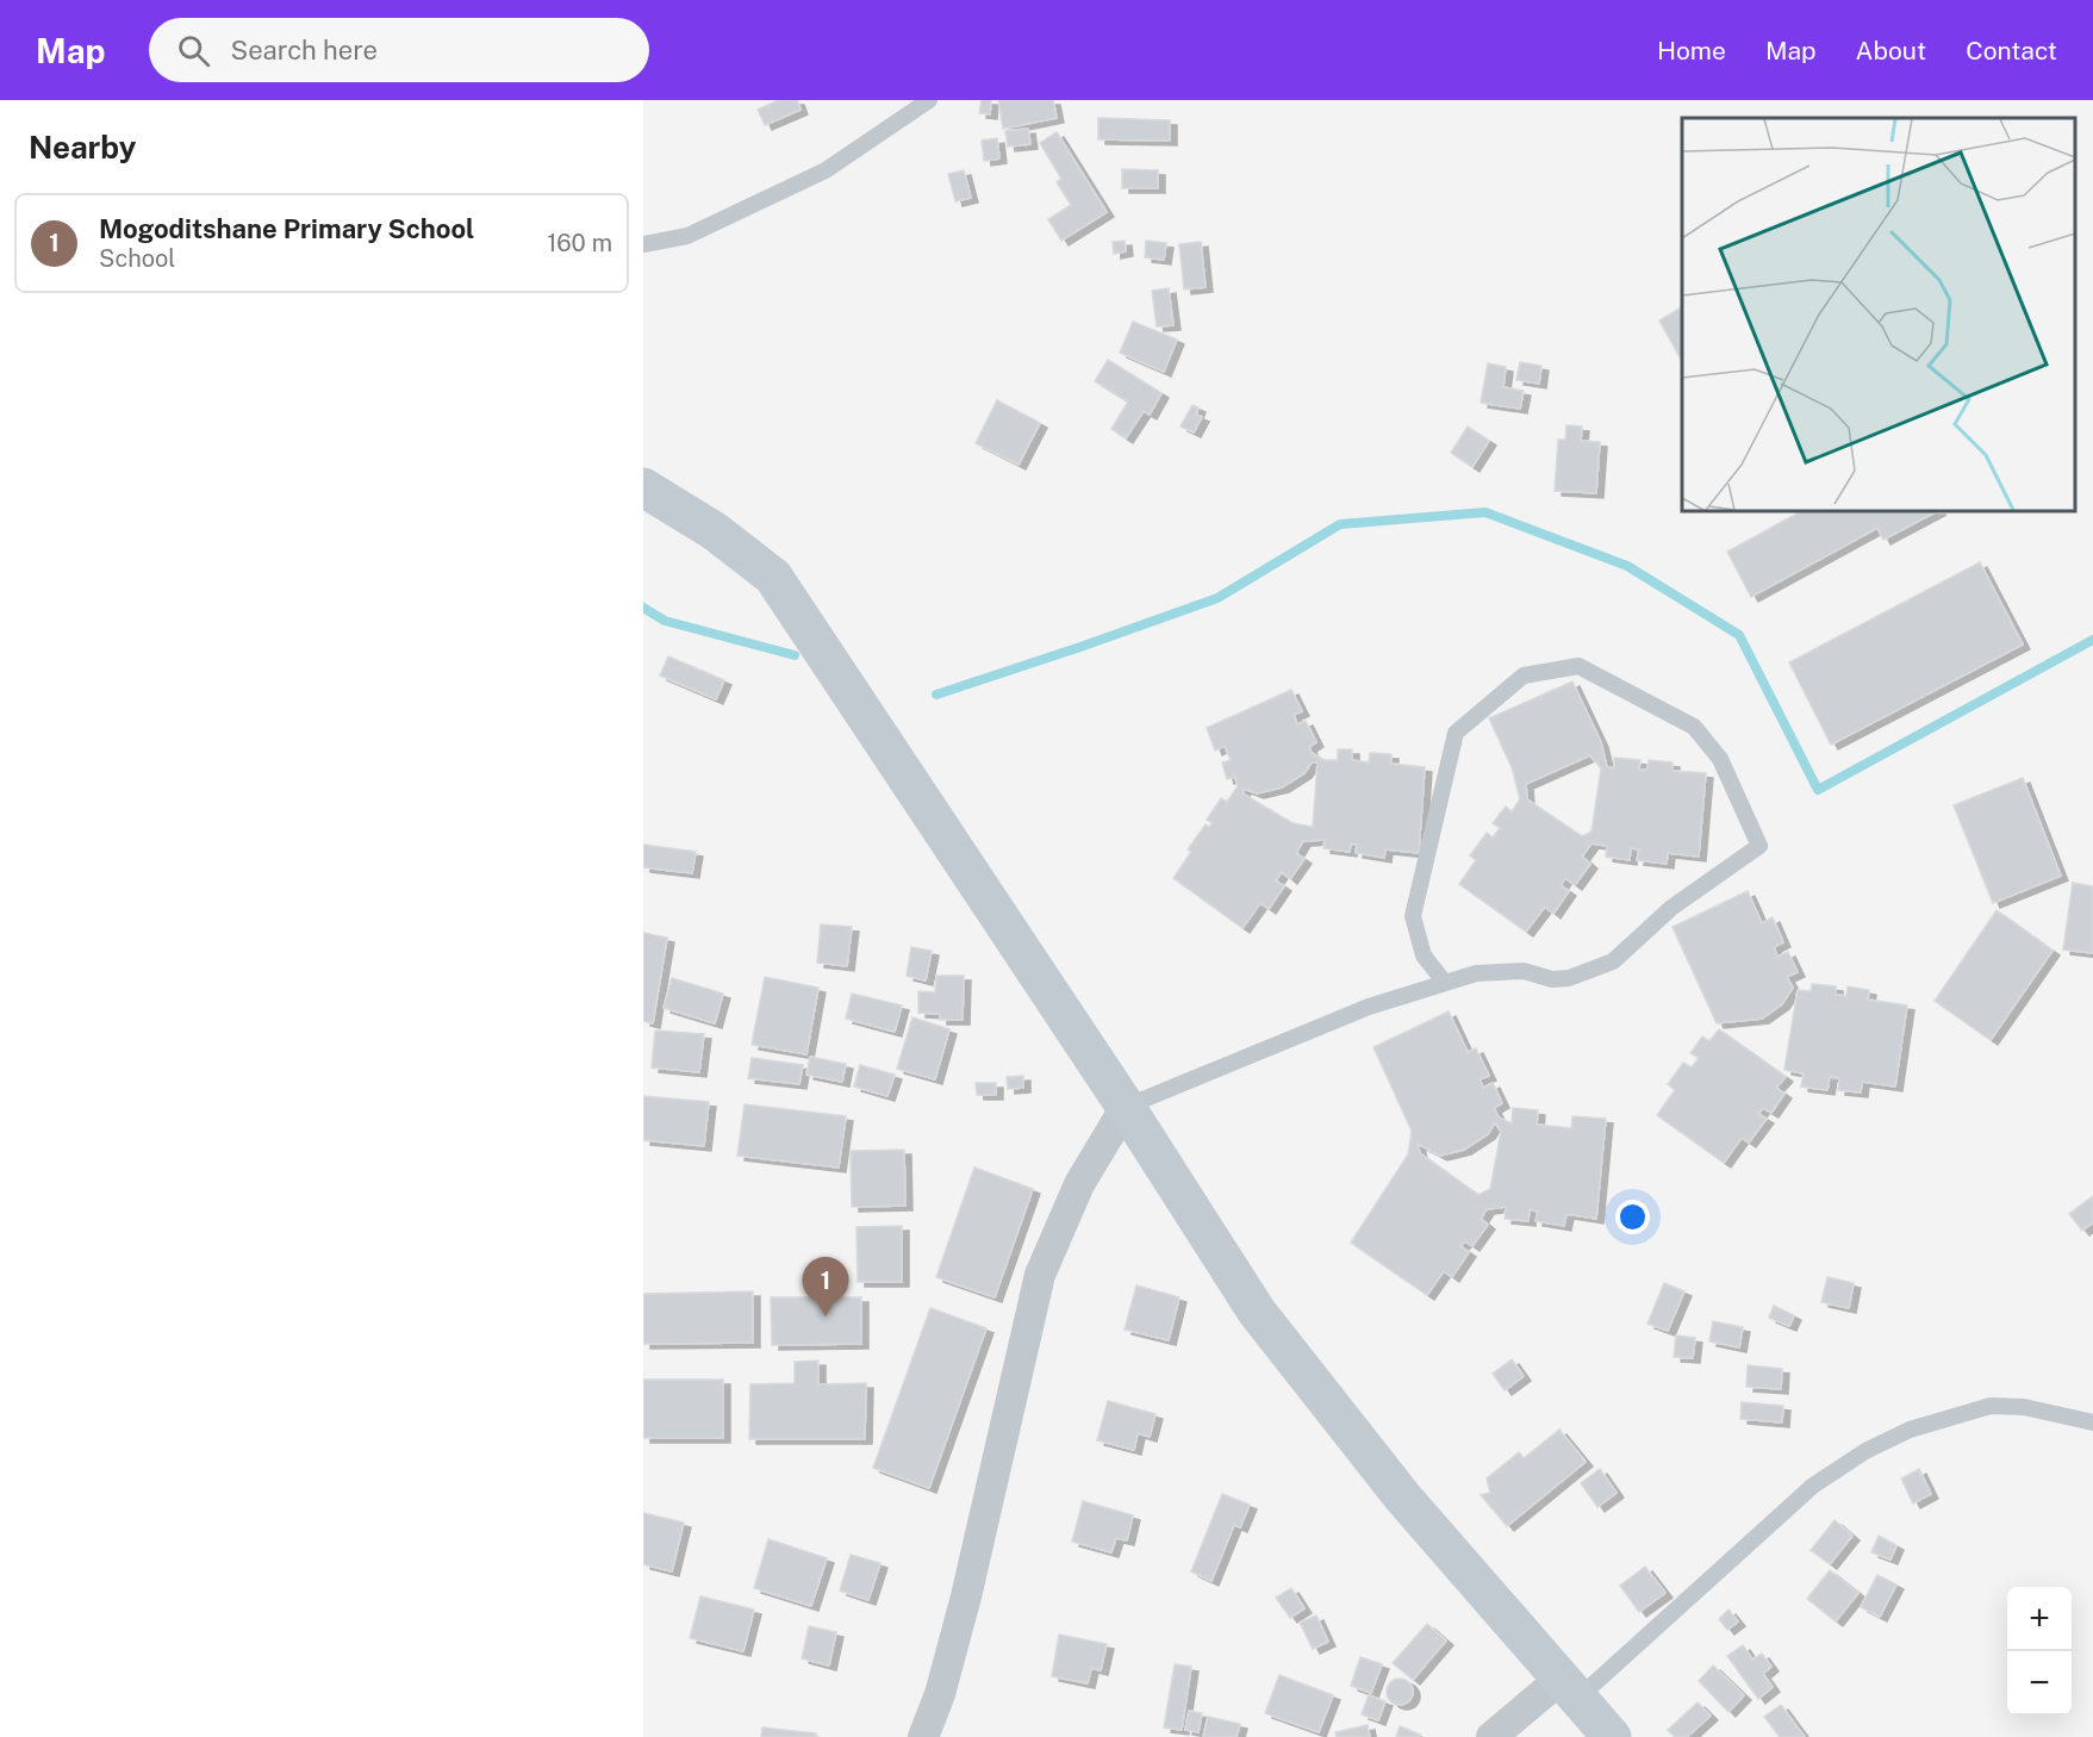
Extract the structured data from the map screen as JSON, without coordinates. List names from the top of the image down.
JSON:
{
  "page": {
    "header": "Map",
    "search": "Search here",
    "nav": [
      "Home",
      "Map",
      "About",
      "Contact"
    ],
    "heading": "Nearby",
    "list": [
      {
        "mark": "1",
        "name": "Mogoditshane Primary School",
        "note": "School",
        "value": "160 m"
      }
    ],
    "pins": "1",
    "map_buttons": ["+", "−"]
  }
}
